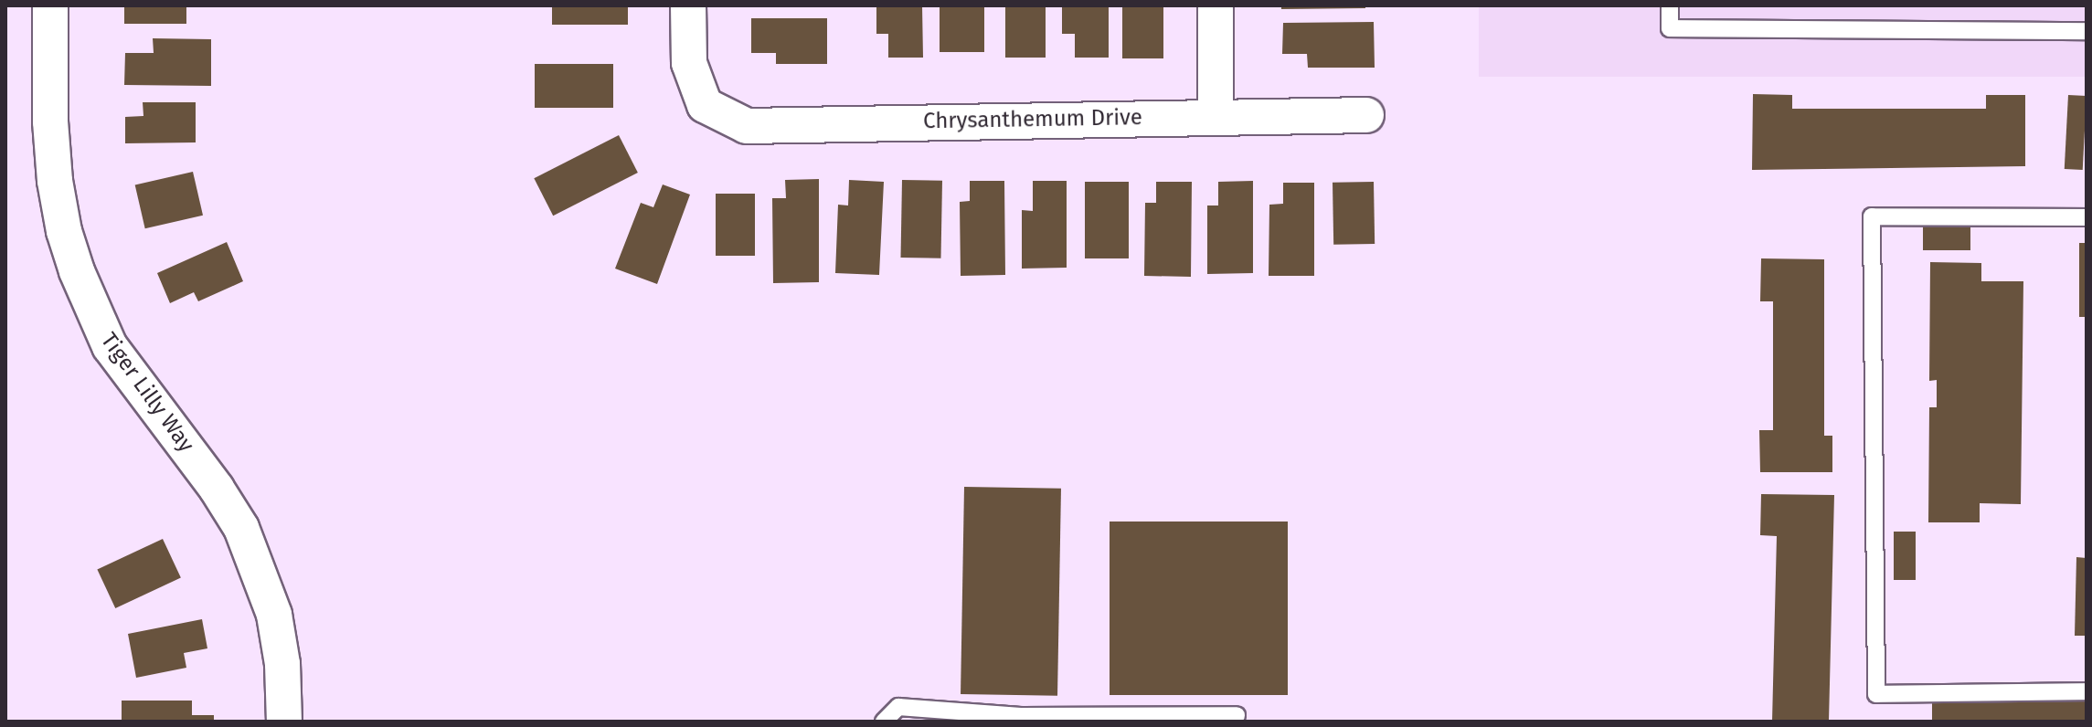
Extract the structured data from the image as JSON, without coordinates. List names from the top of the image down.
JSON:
{
  "streets": {
    "street": ["Chrysanthemum Drive", "Tiger Lilly Way"]
  }
}
